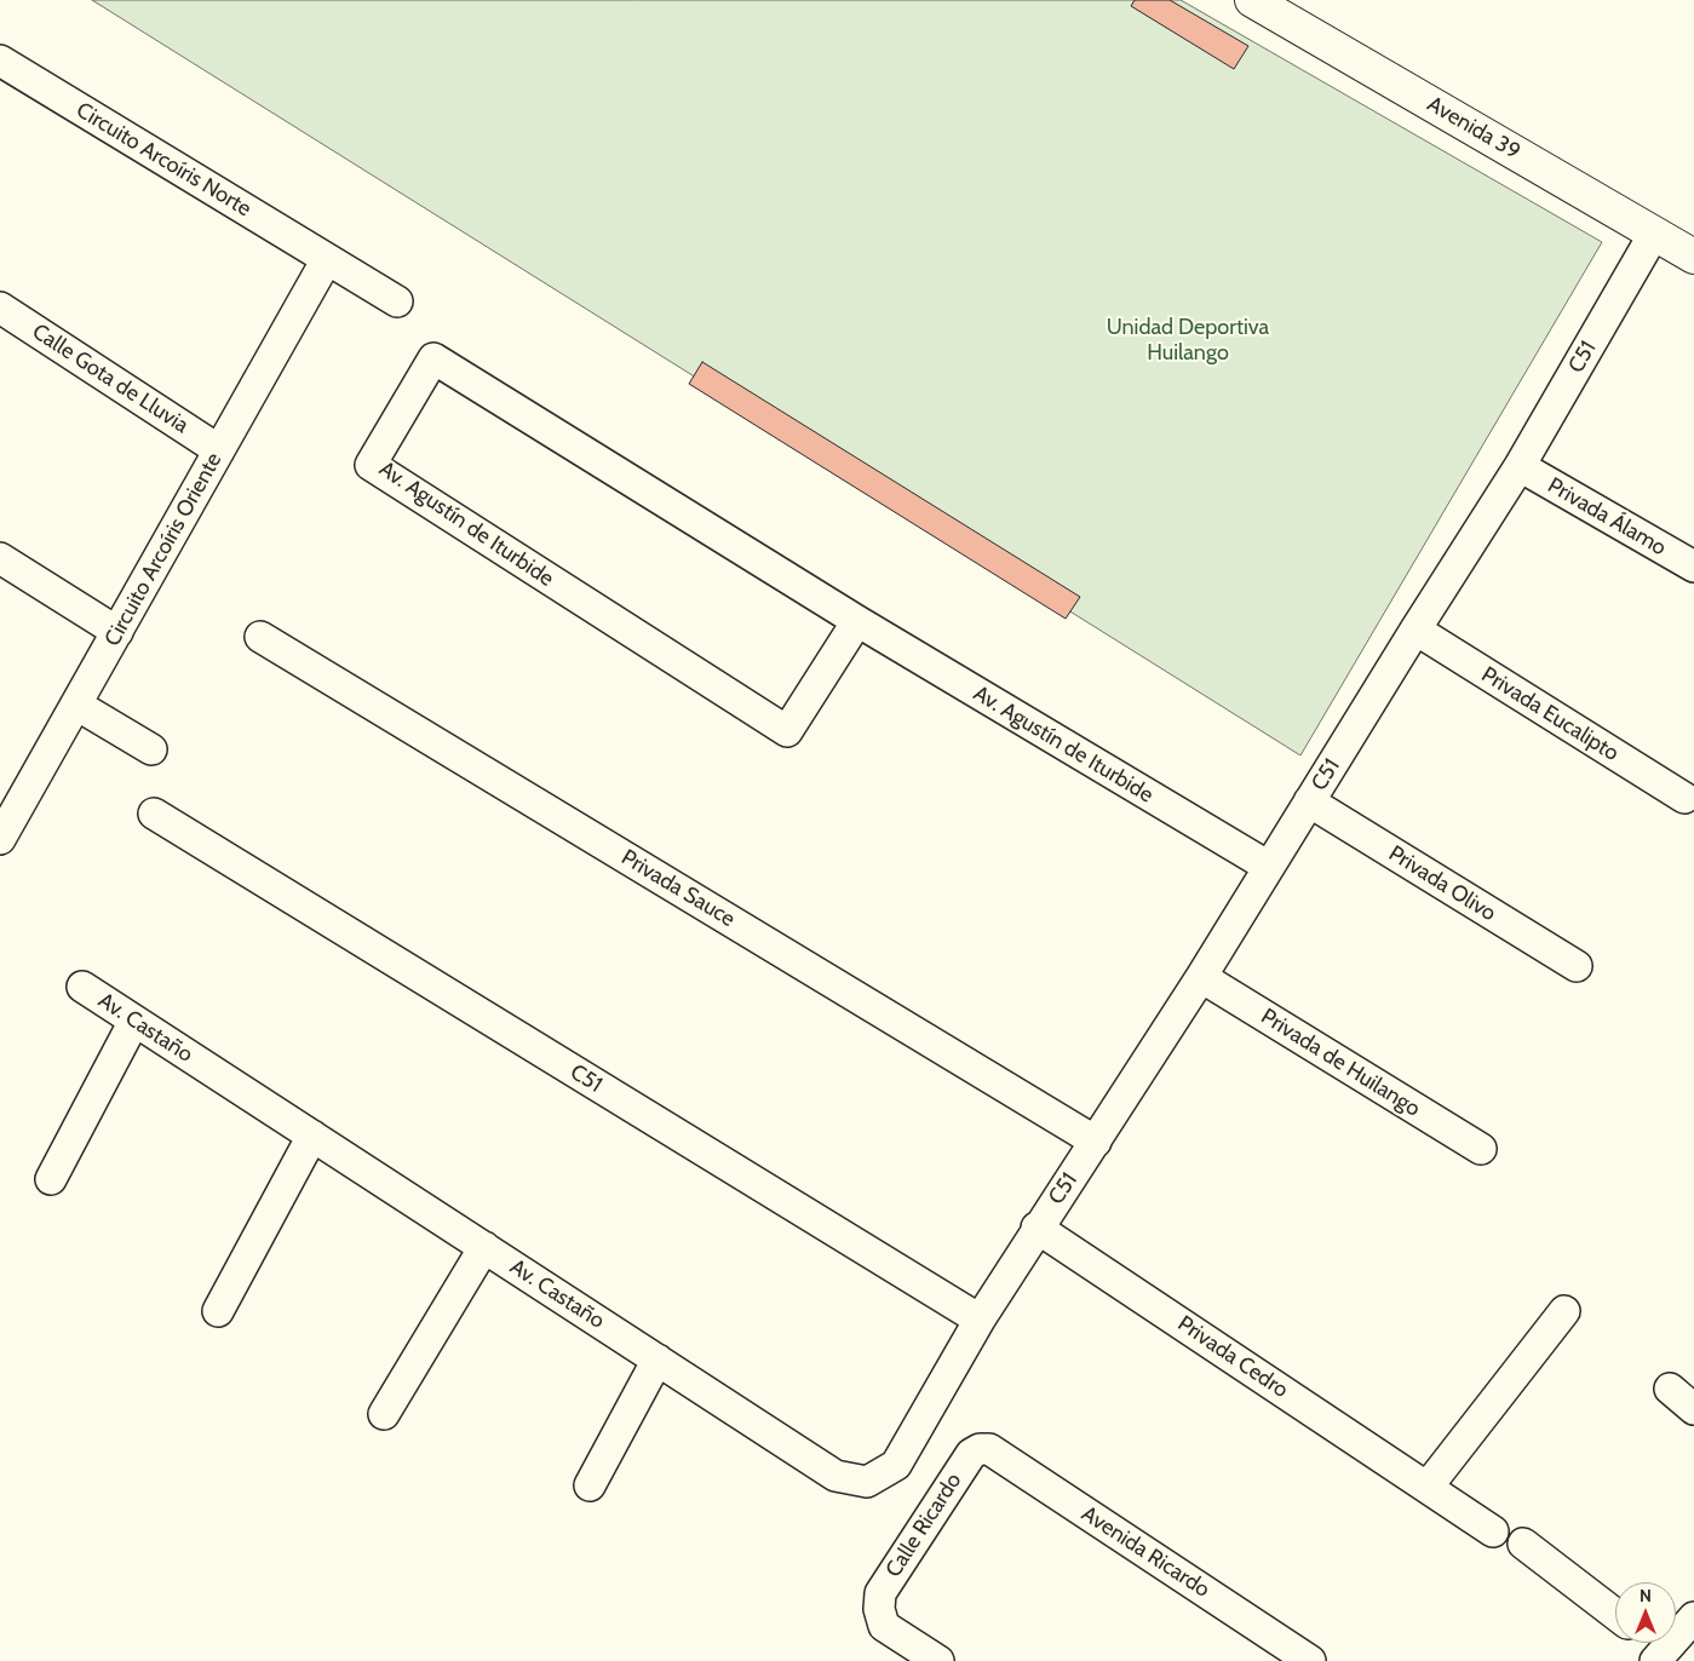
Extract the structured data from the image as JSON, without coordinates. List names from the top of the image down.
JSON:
{
  "streets": {
    "street": [
      "Avenida 39",
      "Circuito Arcoíris Norte",
      "C51",
      "Calle Gota de Lluvia",
      "Privada Álamo",
      "Av. Agustín de Iturbide",
      "Circuito Arcoíris Oriente",
      "Privada Eucalipto",
      "Privada Olivo",
      "Privada Sauce",
      "Av. Castaño",
      "Privada de Huilango",
      "Privada Cedro",
      "Calle Ricardo",
      "Avenida Ricardo"
    ]
  },
  "crossings": [
    ["Avenida 39", "C51"],
    ["Circuito Arcoíris Norte", "Circuito Arcoíris Oriente"],
    ["C51", "Privada Álamo"],
    ["C51", "Av. Agustín de Iturbide"],
    ["C51", "Privada Eucalipto"],
    ["C51", "Privada Olivo"],
    ["C51", "Privada Sauce"],
    ["C51", "Av. Castaño"],
    ["C51", "Privada de Huilango"],
    ["C51", "Privada Cedro"],
    ["Calle Gota de Lluvia", "Circuito Arcoíris Oriente"],
    ["Calle Ricardo", "Avenida Ricardo"]
  ],
  "parks": ["Unidad Deportiva Huilango"],
  "north": "top"
}
